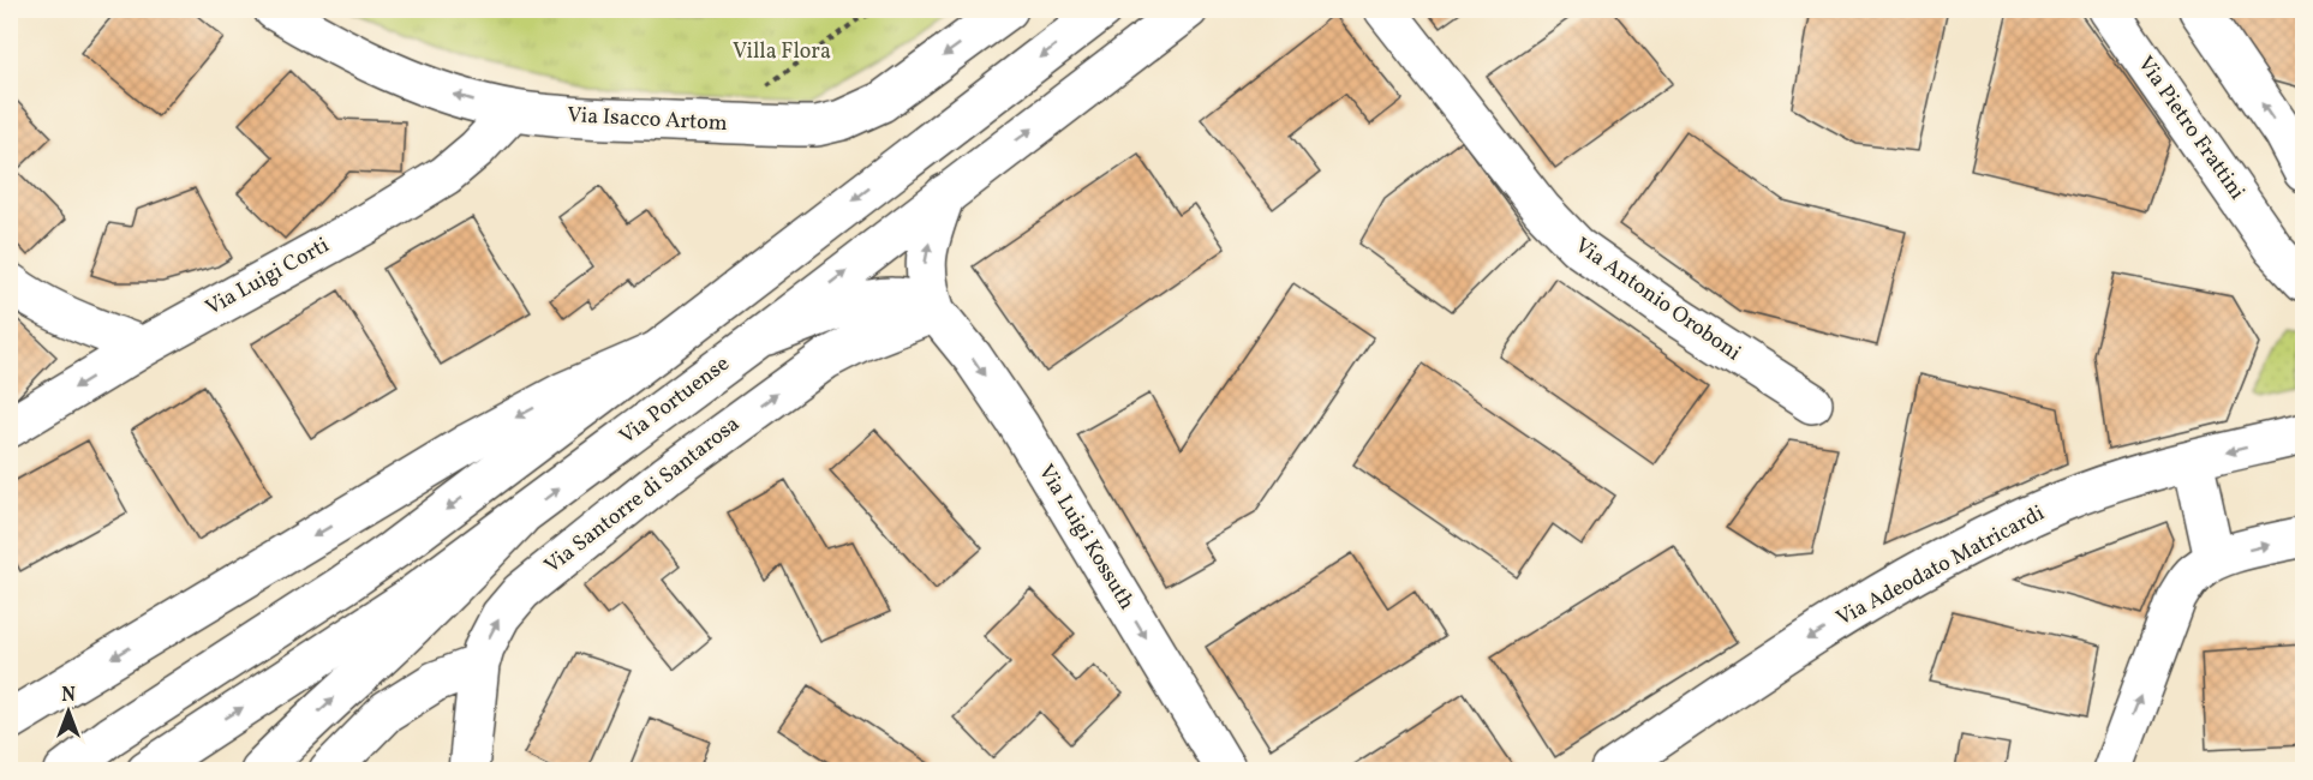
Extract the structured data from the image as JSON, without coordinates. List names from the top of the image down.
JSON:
{
  "streets": {
    "main road": [
      "Via Isacco Artom",
      "Via Pietro Frattini",
      "Via Luigi Corti",
      "Via Antonio Oroboni",
      "Via Portuense",
      "Via Santorre di Santarosa",
      "Via Luigi Kossuth",
      "Via Adeodato Matricardi"
    ]
  },
  "crossings": [
    ["Via Isacco Artom", "Via Luigi Corti"],
    ["Via Portuense", "Via Luigi Kossuth"],
    ["Via Santorre di Santarosa", "Via Luigi Kossuth"]
  ],
  "one_way": ["Via Isacco Artom", "Via Adeodato Matricardi"],
  "parks": ["Villa Flora"],
  "north": "top"
}
